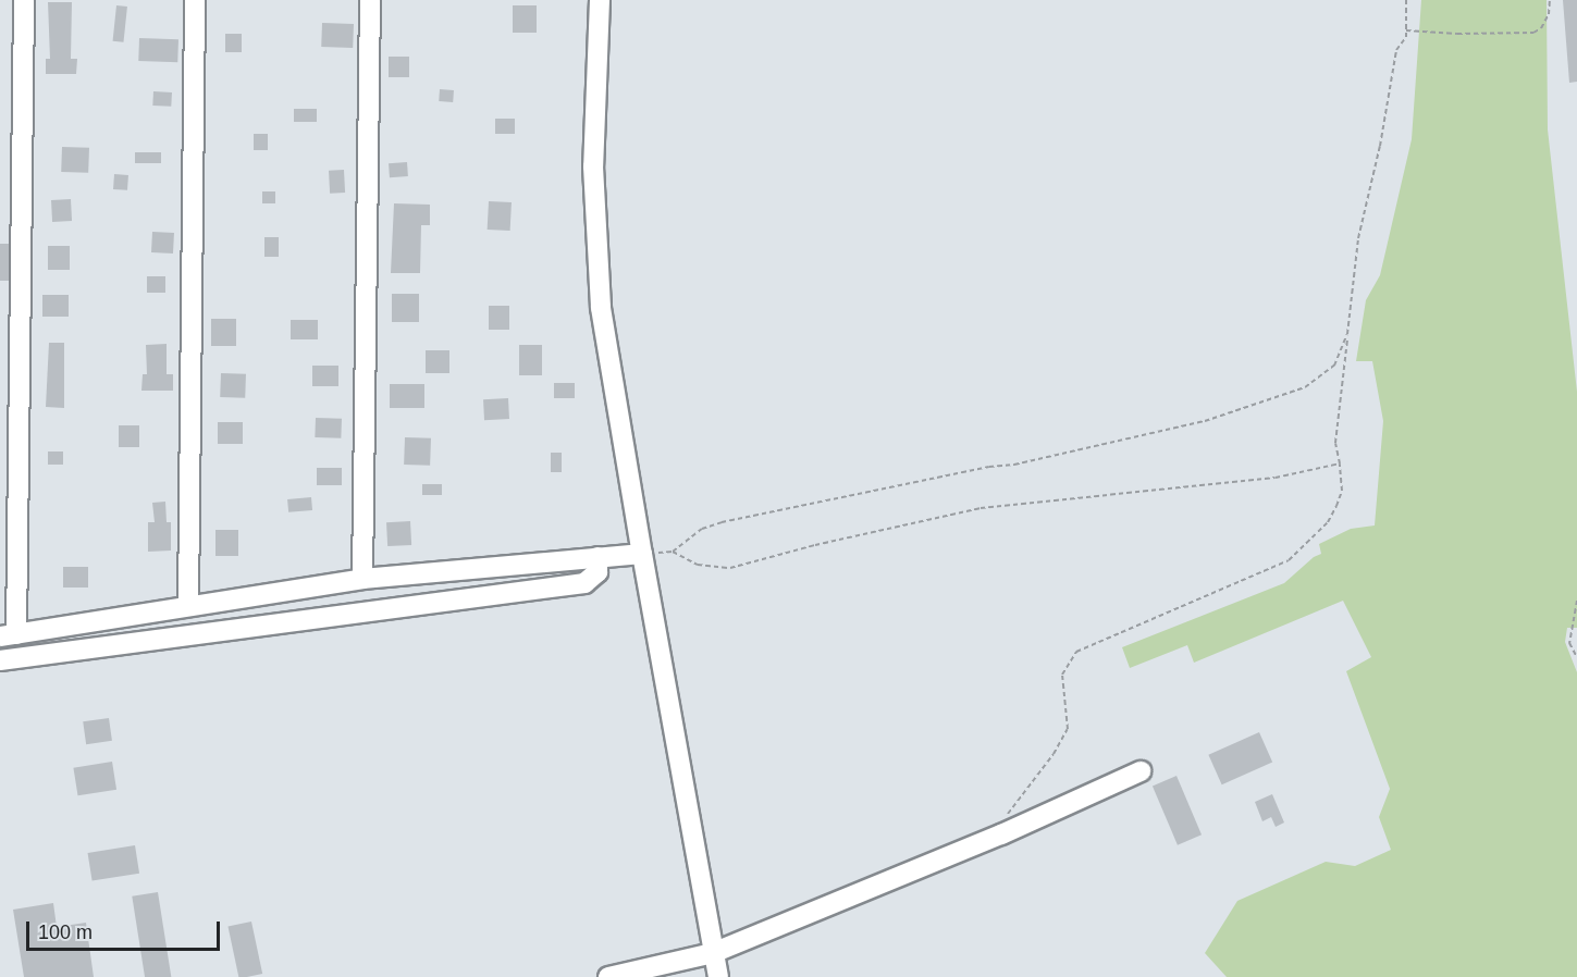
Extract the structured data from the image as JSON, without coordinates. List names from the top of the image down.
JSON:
{
  "scale_bar": "100 m"
}
